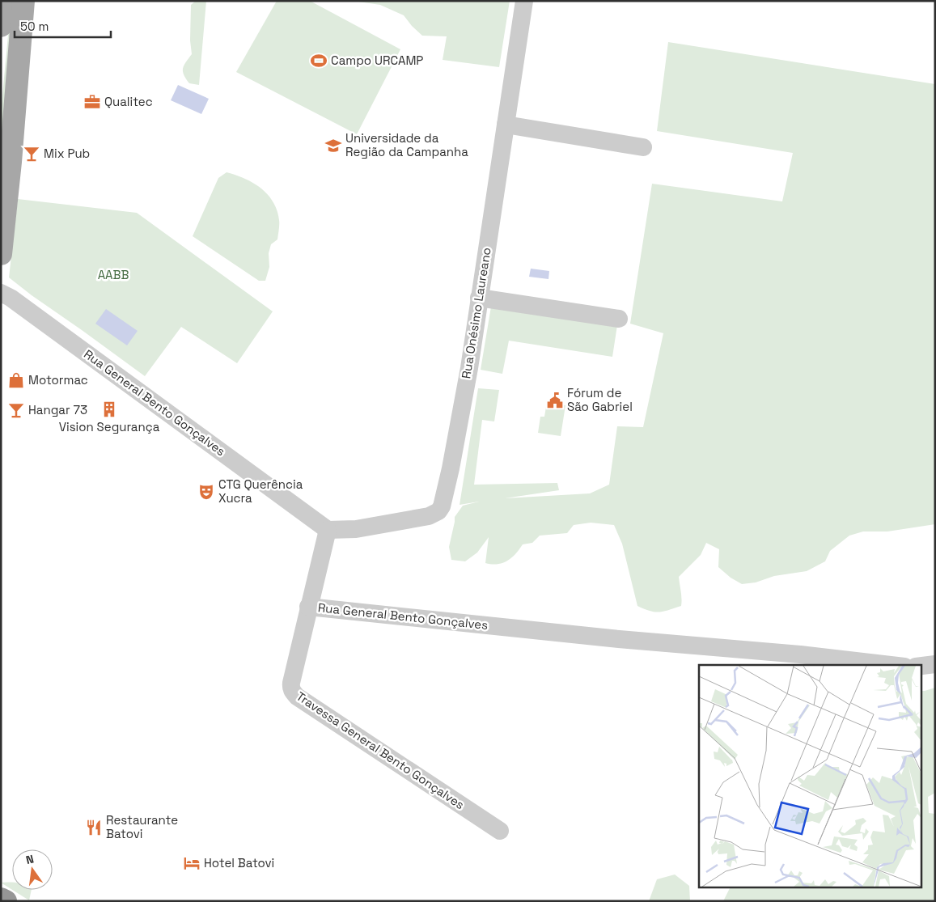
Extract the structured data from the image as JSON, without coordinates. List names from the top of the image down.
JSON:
{
  "streets": {
    "street": ["Rua Onésimo Laureano", "Rua General Bento Gonçalves", "Travessa General Bento Gonçalves"]
  },
  "crossings": [
    ["Rua Onésimo Laureano", "Rua General Bento Gonçalves"],
    ["Rua General Bento Gonçalves", "Travessa General Bento Gonçalves"]
  ],
  "parks": ["AABB"],
  "places": {
    "sports": ["Campo URCAMP"],
    "office": ["Qualitec"],
    "school or university": ["Universidade da Região da Campanha"],
    "bar": ["Mix Pub", "Hangar 73"],
    "shop": ["Motormac"],
    "public building": ["Fórum de São Gabriel"],
    "building": ["Vision Segurança"],
    "theatre": ["CTG Querência Xucra"],
    "restaurant": ["Restaurante Batovi"],
    "hotel": ["Hotel Batovi"]
  },
  "scale_bar": "50 m",
  "north": "top"
}
